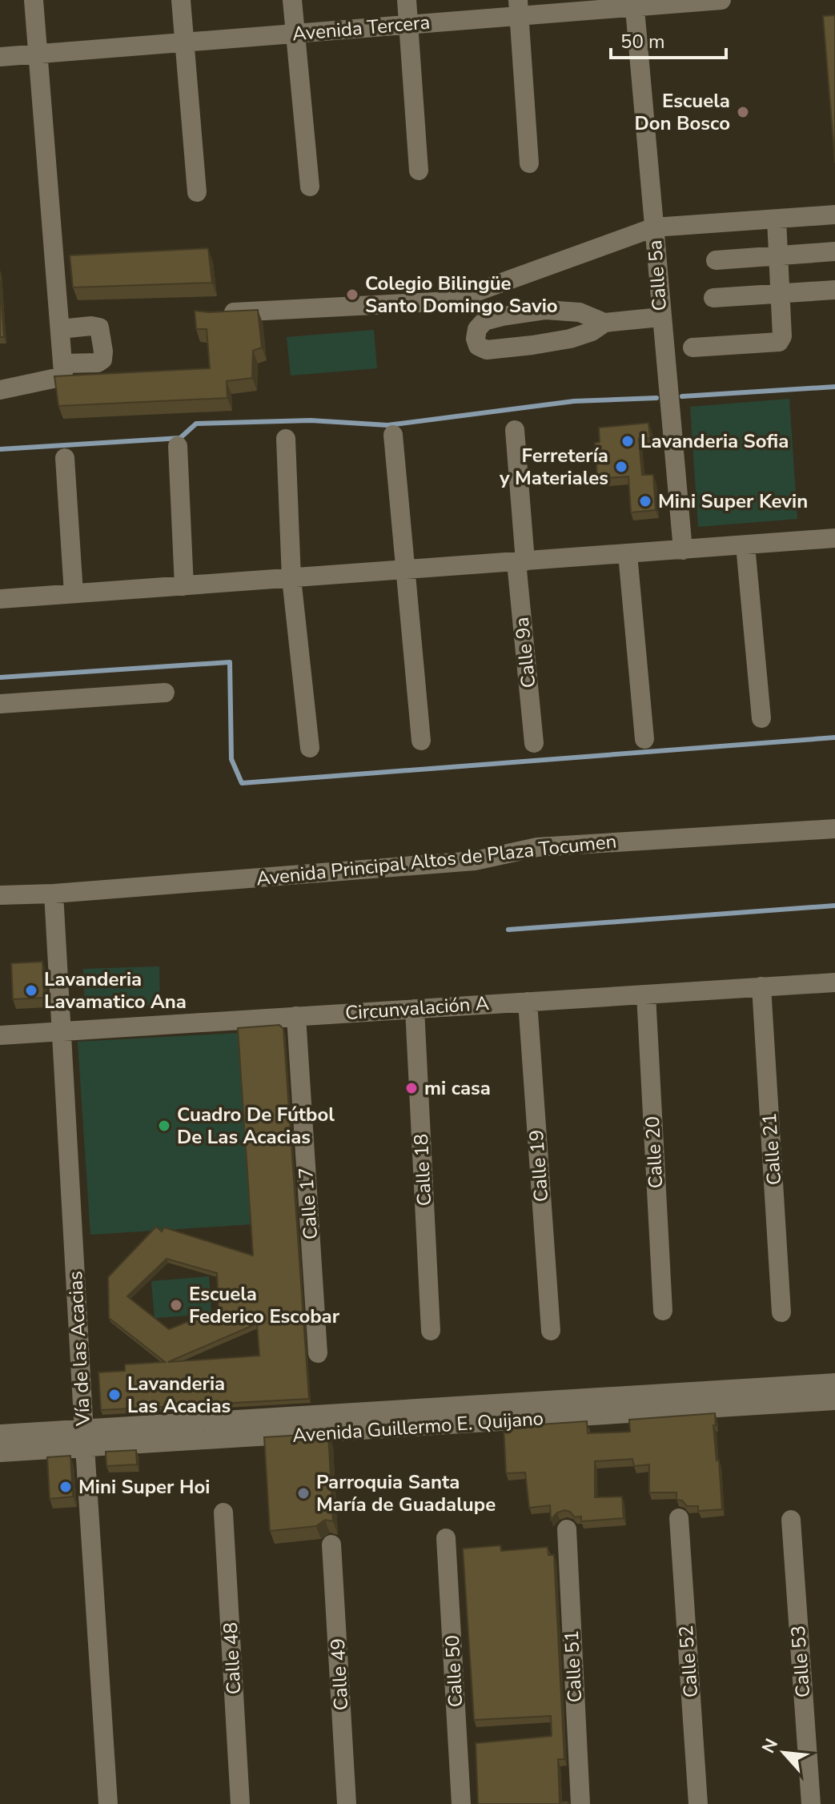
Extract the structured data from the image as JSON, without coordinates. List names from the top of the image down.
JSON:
{
  "streets": {
    "street": [
      "Avenida Tercera",
      "Calle 5a",
      "Calle 9a",
      "Avenida Principal Altos de Plaza Tocumen",
      "Circunvalación A",
      "Calle 21",
      "Calle 20",
      "Calle 19",
      "Calle 18",
      "Calle 17",
      "Vía de las Acacias",
      "Avenida Guillermo E. Quijano",
      "Calle 48",
      "Calle 52",
      "Calle 53",
      "Calle 51",
      "Calle 50",
      "Calle 49"
    ]
  },
  "crossings": [
    ["Avenida Tercera", "Calle 5a"],
    ["Avenida Principal Altos de Plaza Tocumen", "Vía de las Acacias"],
    ["Circunvalación A", "Calle 21"],
    ["Circunvalación A", "Calle 20"],
    ["Circunvalación A", "Calle 19"],
    ["Circunvalación A", "Calle 18"],
    ["Circunvalación A", "Calle 17"],
    ["Circunvalación A", "Vía de las Acacias"],
    ["Vía de las Acacias", "Avenida Guillermo E. Quijano"]
  ],
  "places": [
    "Escuela Don Bosco",
    "Colegio Bilingüe Santo Domingo Savio",
    "Lavanderia Sofia",
    "Ferretería y Materiales",
    "Mini Super Kevin",
    "Lavanderia Lavamatico Ana",
    "mi casa",
    "Cuadro De Fútbol De Las Acacias",
    "Escuela Federico Escobar",
    "Lavanderia Las Acacias",
    "Mini Super Hoi",
    "Parroquia Santa María de Guadalupe"
  ],
  "scale_bar": "50 m",
  "north": "top left"
}
